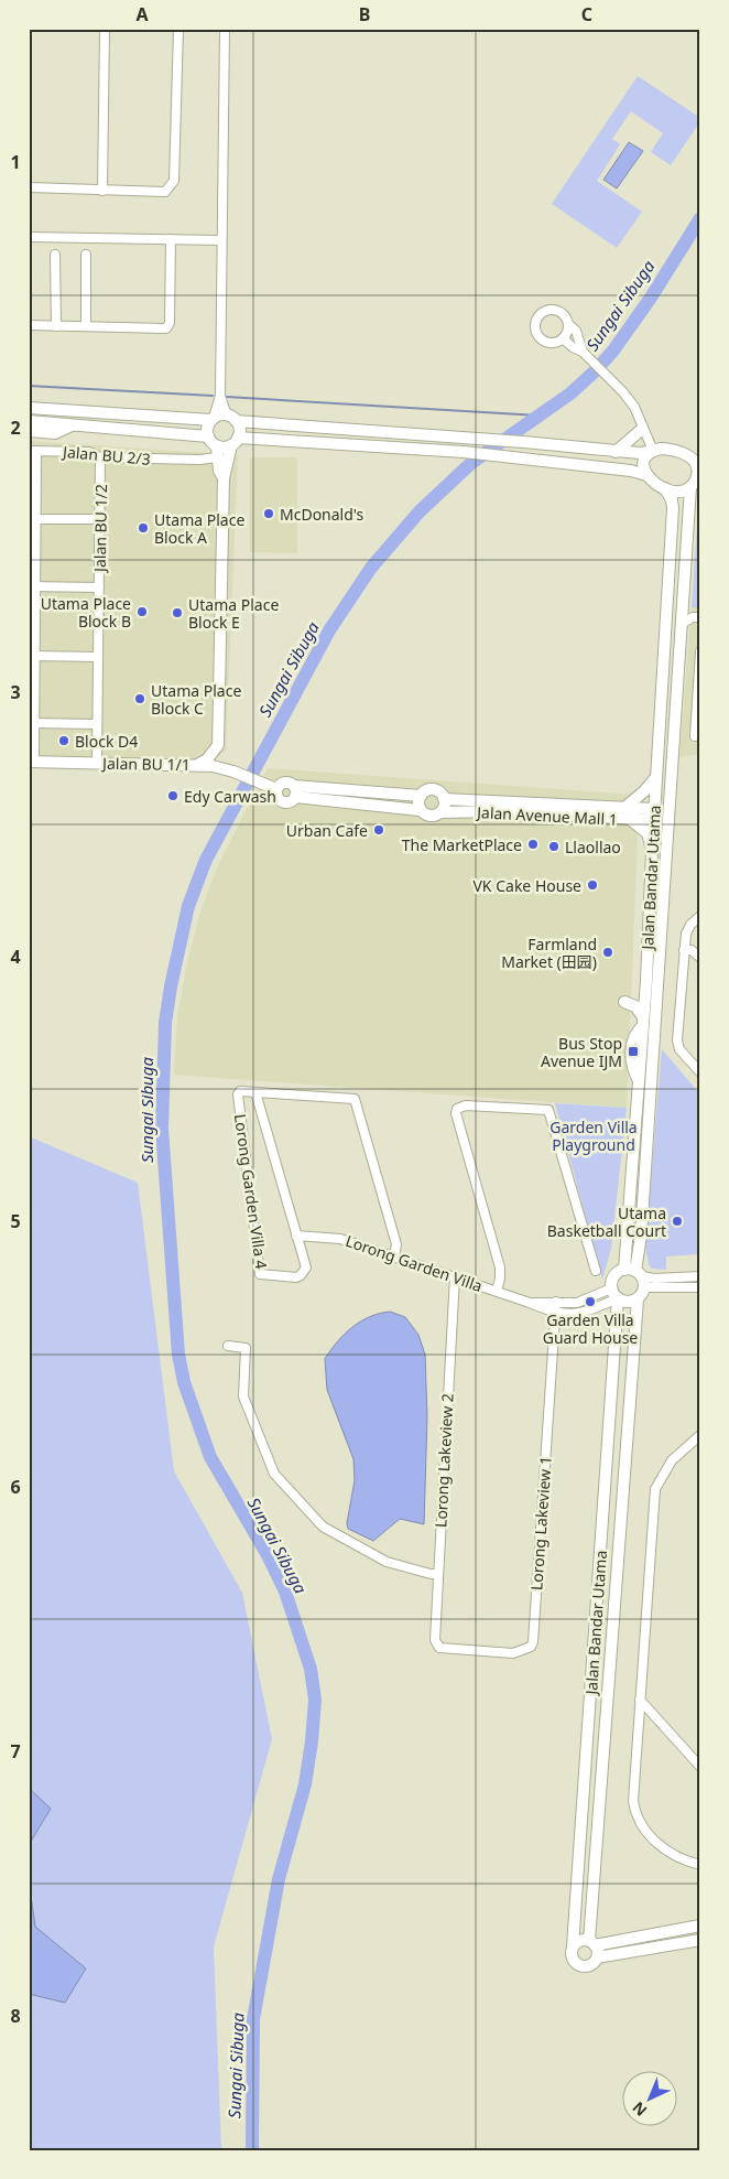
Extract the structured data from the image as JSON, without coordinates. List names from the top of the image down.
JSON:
{
  "streets": {
    "street": [
      "Jalan BU 2/3",
      "Jalan BU 1/2",
      "Jalan BU 1/1",
      "Jalan Avenue Mall 1",
      "Jalan Bandar Utama",
      "Lorong Garden Villa 4",
      "Lorong Garden Villa",
      "Lorong Lakeview 2",
      "Lorong Lakeview 1"
    ]
  },
  "crossings": [
    ["Jalan BU 2/3", "Jalan BU 1/2"],
    ["Jalan BU 1/2", "Jalan BU 1/1"],
    ["Jalan Avenue Mall 1", "Jalan Bandar Utama"],
    ["Jalan Bandar Utama", "Lorong Garden Villa"],
    ["Lorong Garden Villa 4", "Lorong Garden Villa"],
    ["Lorong Garden Villa", "Lorong Lakeview 2"],
    ["Lorong Garden Villa", "Lorong Lakeview 1"],
    ["Lorong Lakeview 2", "Lorong Lakeview 1"]
  ],
  "water": ["Sungai Sibuga"],
  "parks": ["Garden Villa Playground"],
  "places": {
    "other": [
      "McDonald's",
      "Utama Place Block A",
      "Utama Place Block B",
      "Utama Place Block E",
      "Utama Place Block C",
      "Block D4",
      "Edy Carwash",
      "Urban Cafe",
      "The MarketPlace",
      "Llaollao",
      "VK Cake House",
      "Farmland Market (田园)",
      "Utama Basketball Court",
      "Garden Villa Guard House"
    ],
    "transit": ["Bus Stop Avenue IJM"]
  },
  "north": "bottom left",
  "grid": {
    "columns": ["A", "B", "C"],
    "rows": [
      "1",
      "2",
      "3",
      "4",
      "5",
      "6",
      "7",
      "8"
    ]
  }
}
